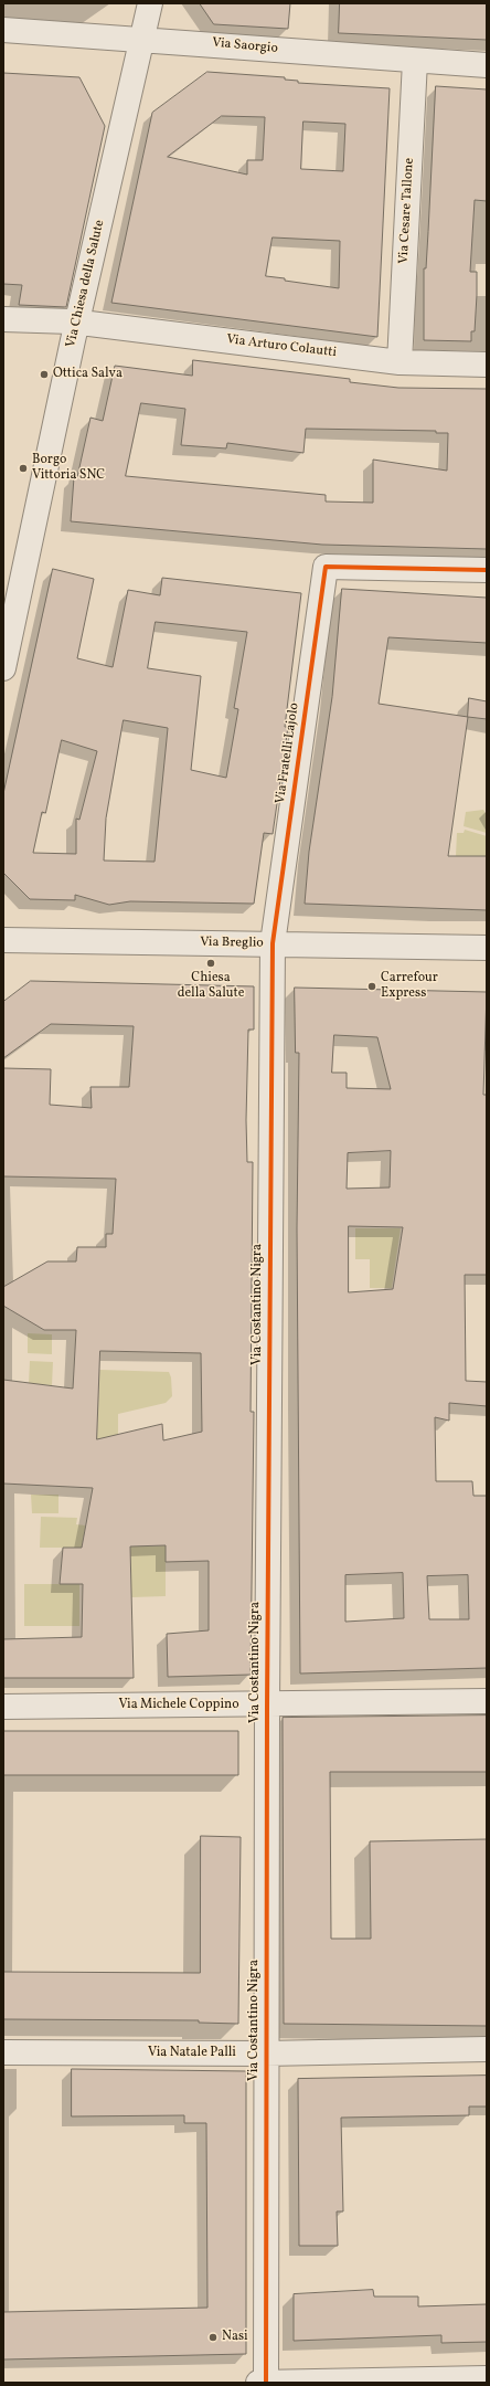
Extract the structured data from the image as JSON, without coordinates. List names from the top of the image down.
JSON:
{
  "streets": {
    "street": [
      "Via Saorgio",
      "Via Cesare Tallone",
      "Via Chiesa della Salute",
      "Via Arturo Colautti",
      "Via Fratelli Lajolo",
      "Via Breglio",
      "Via Costantino Nigra",
      "Via Michele Coppino",
      "Via Natale Palli"
    ]
  },
  "crossings": [
    ["Via Saorgio", "Via Cesare Tallone"],
    ["Via Saorgio", "Via Chiesa della Salute"],
    ["Via Cesare Tallone", "Via Arturo Colautti"],
    ["Via Chiesa della Salute", "Via Arturo Colautti"],
    ["Via Fratelli Lajolo", "Via Breglio"],
    ["Via Fratelli Lajolo", "Via Costantino Nigra"],
    ["Via Breglio", "Via Costantino Nigra"],
    ["Via Costantino Nigra", "Via Michele Coppino"],
    ["Via Costantino Nigra", "Via Natale Palli"]
  ],
  "places": [
    "Ottica Salva",
    "Borgo Vittoria SNC",
    "Chiesa della Salute",
    "Carrefour Express",
    "Nasi"
  ]
}
